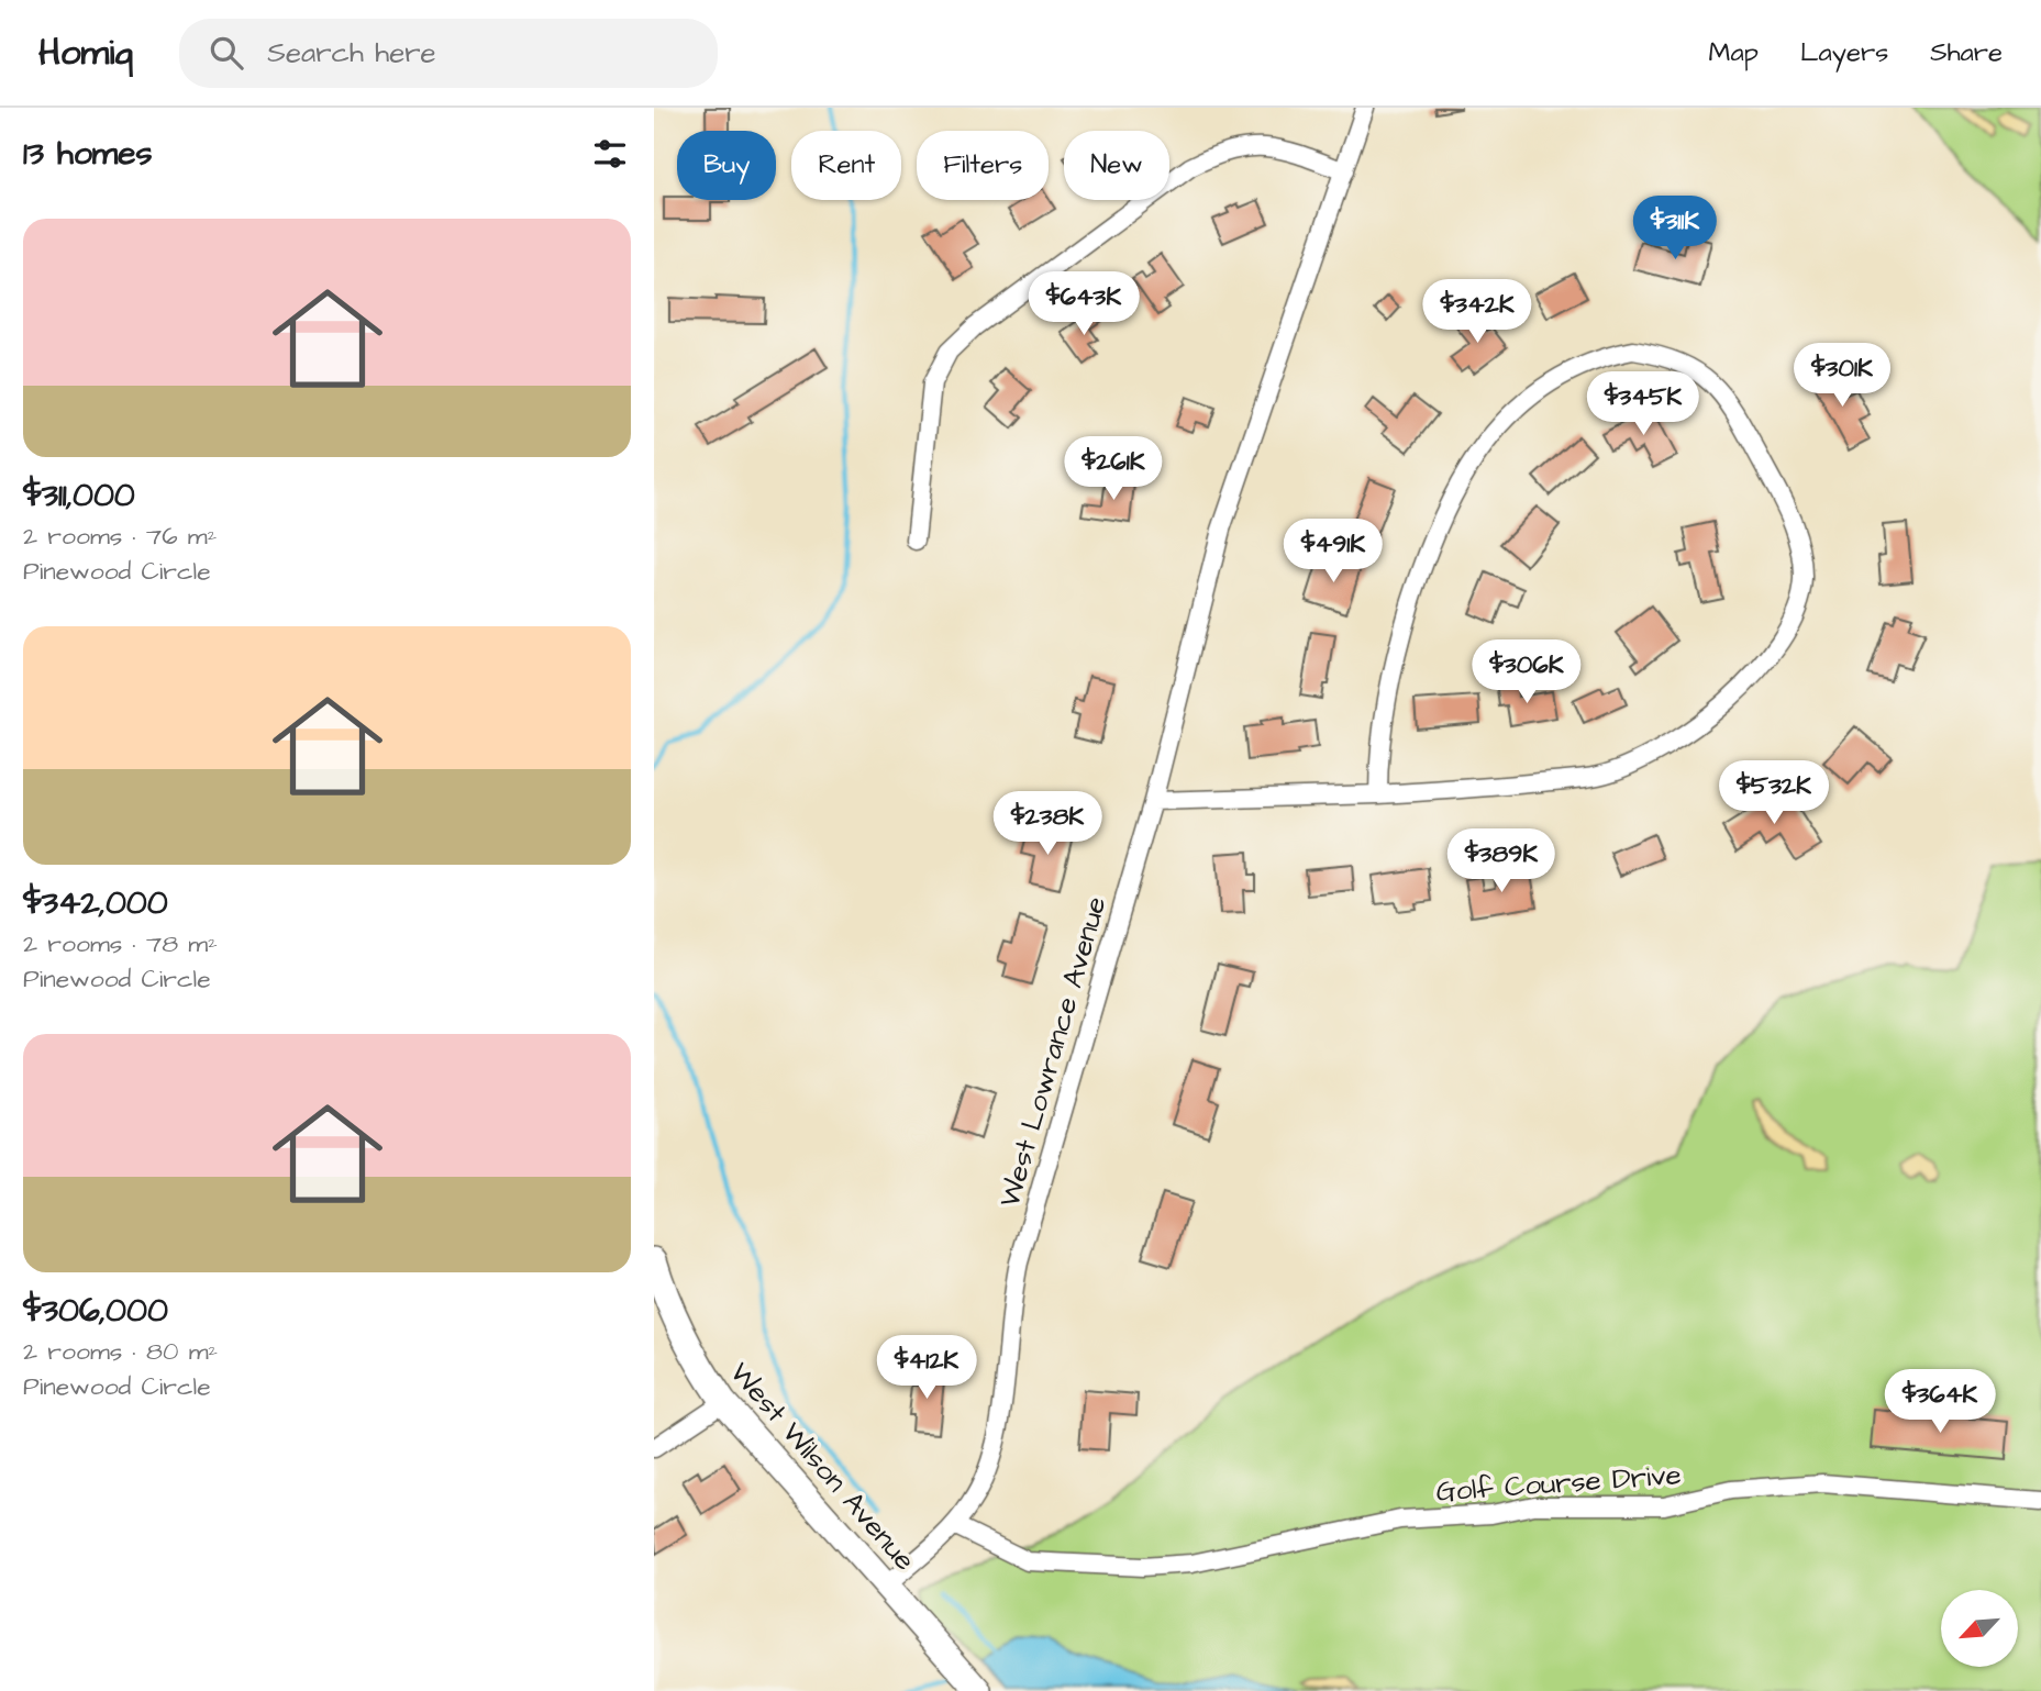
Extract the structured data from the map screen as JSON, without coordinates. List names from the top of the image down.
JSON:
{
  "streets": {
    "street": ["West Lowrance Avenue", "West Wilson Avenue", "Golf Course Drive"]
  },
  "crossings": [
    ["West Lowrance Avenue", "West Wilson Avenue"],
    ["West Lowrance Avenue", "Golf Course Drive"]
  ],
  "north": "bottom left",
  "page": {
    "header": "Homiq",
    "search": "Search here",
    "nav": ["Map", "Layers", "Share"],
    "heading": "13 homes",
    "chip": [
      "Buy",
      "Rent",
      "Filters",
      "New"
    ],
    "price": [
      "$311K",
      "$643K",
      "$342K",
      "$301K",
      "$345K",
      "$261K",
      "$491K",
      "$306K",
      "$532K",
      "$238K",
      "$389K",
      "$412K",
      "$364K"
    ],
    "list": [
      {
        "name": "$311,000",
        "note": "2 rooms · 76 m² · Pinewood Circle"
      },
      {
        "name": "$342,000",
        "note": "2 rooms · 78 m² · Pinewood Circle"
      },
      {
        "name": "$306,000",
        "note": "2 rooms · 80 m² · Pinewood Circle"
      }
    ]
  }
}
